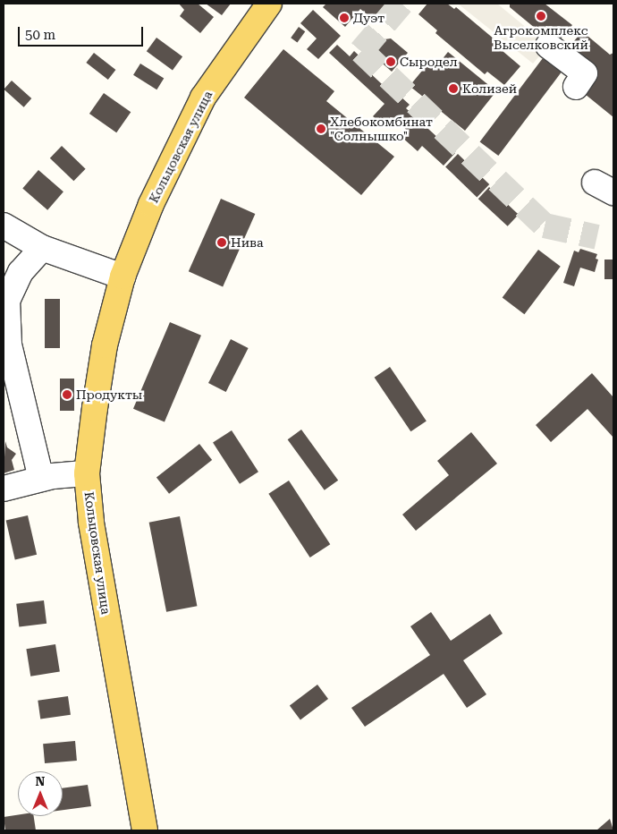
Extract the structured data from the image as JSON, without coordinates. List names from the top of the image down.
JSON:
{
  "streets": {
    "main road": ["Кольцовская улица"]
  },
  "places": [
    "Агрокомплекс Выселковский",
    "Дуэт",
    "Сыродел",
    "Колизей",
    "Хлебокомбинат \"Солнышко\"",
    "Нива",
    "Продукты"
  ],
  "scale_bar": "50 m",
  "north": "top"
}
